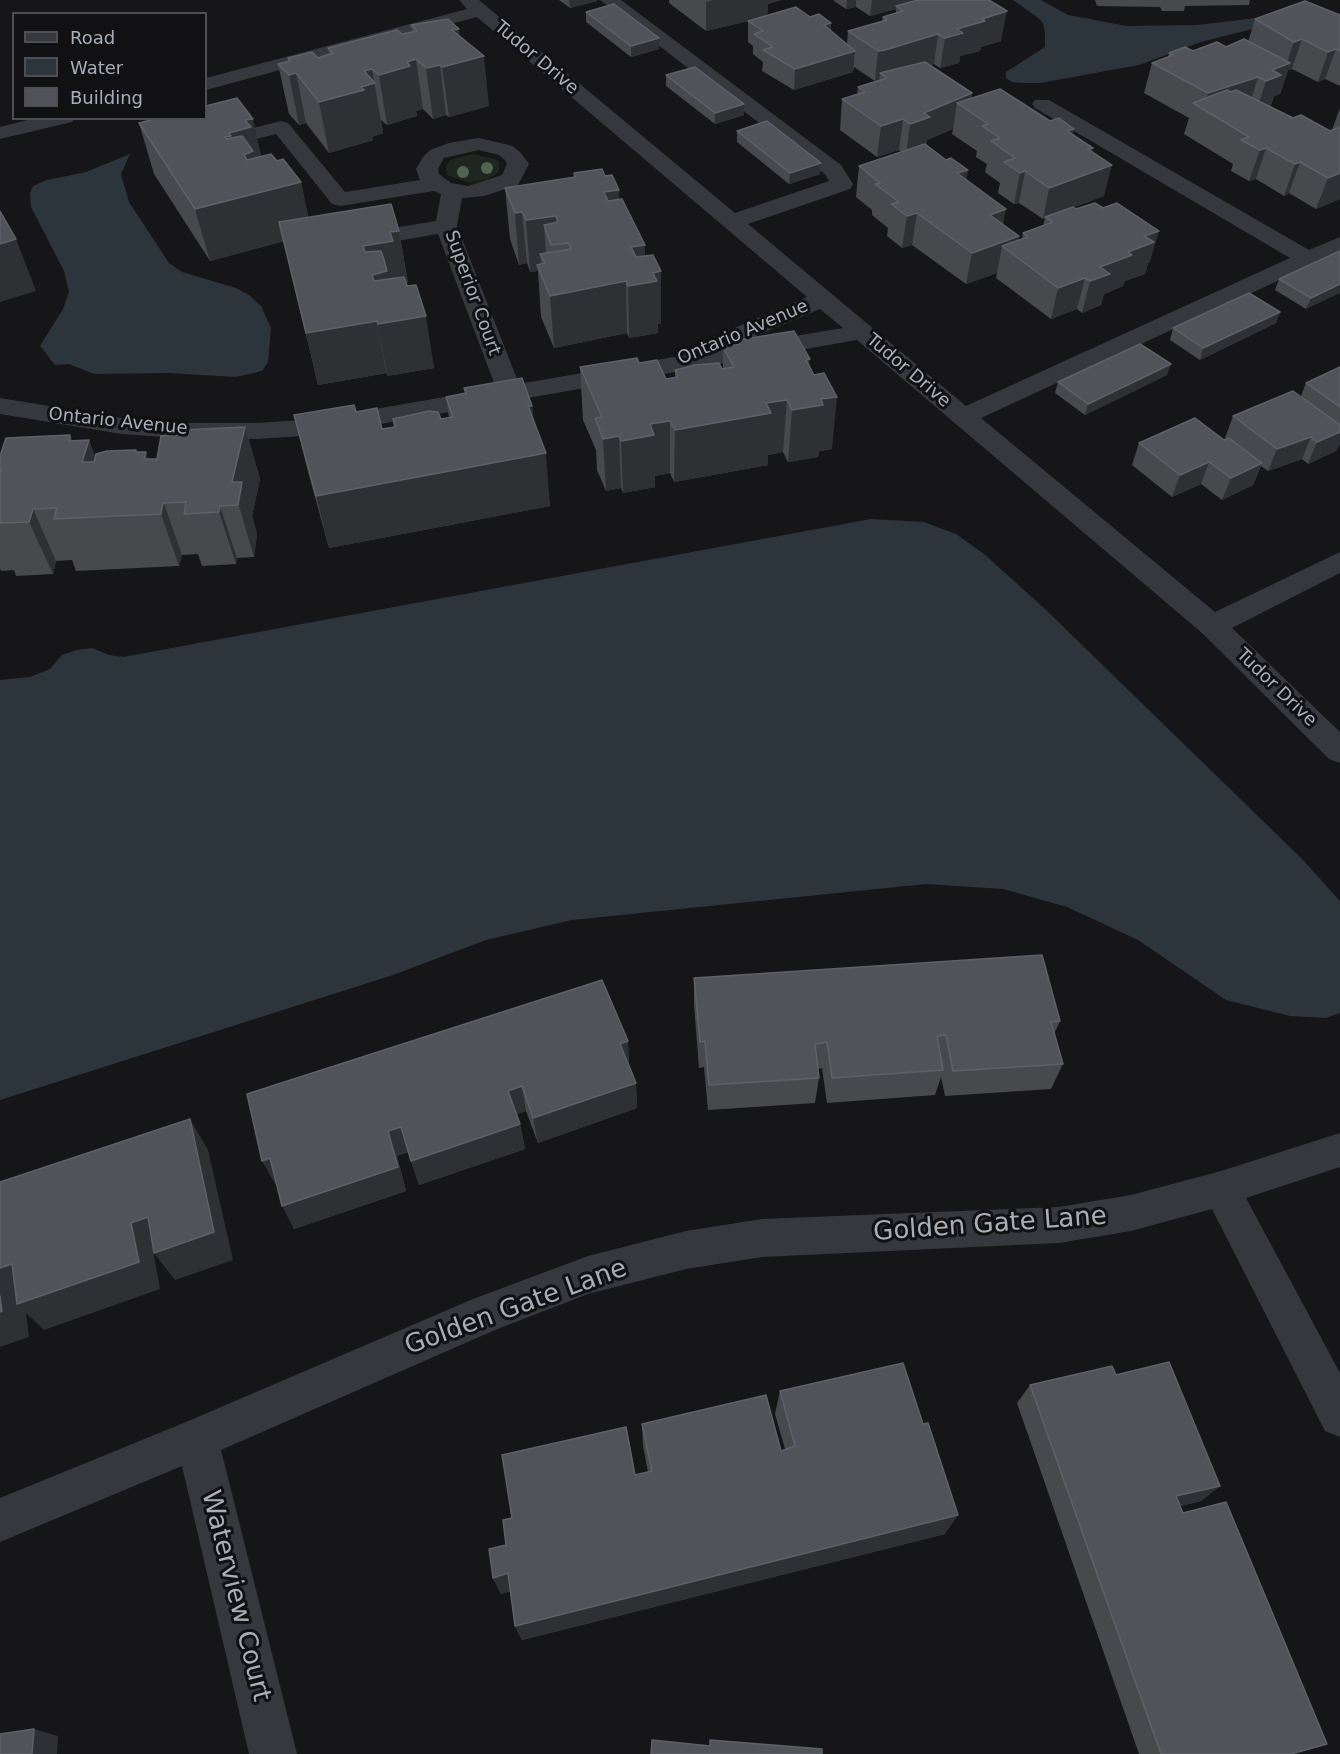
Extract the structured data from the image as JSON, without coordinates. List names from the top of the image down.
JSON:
{
  "streets": {
    "street": [
      "Tudor Drive",
      "Superior Court",
      "Ontario Avenue",
      "Golden Gate Lane",
      "Waterview Court"
    ]
  },
  "crossings": [
    ["Tudor Drive", "Ontario Avenue"],
    ["Superior Court", "Ontario Avenue"],
    ["Golden Gate Lane", "Waterview Court"]
  ],
  "legend": ["Road", "Water", "Building"]
}
